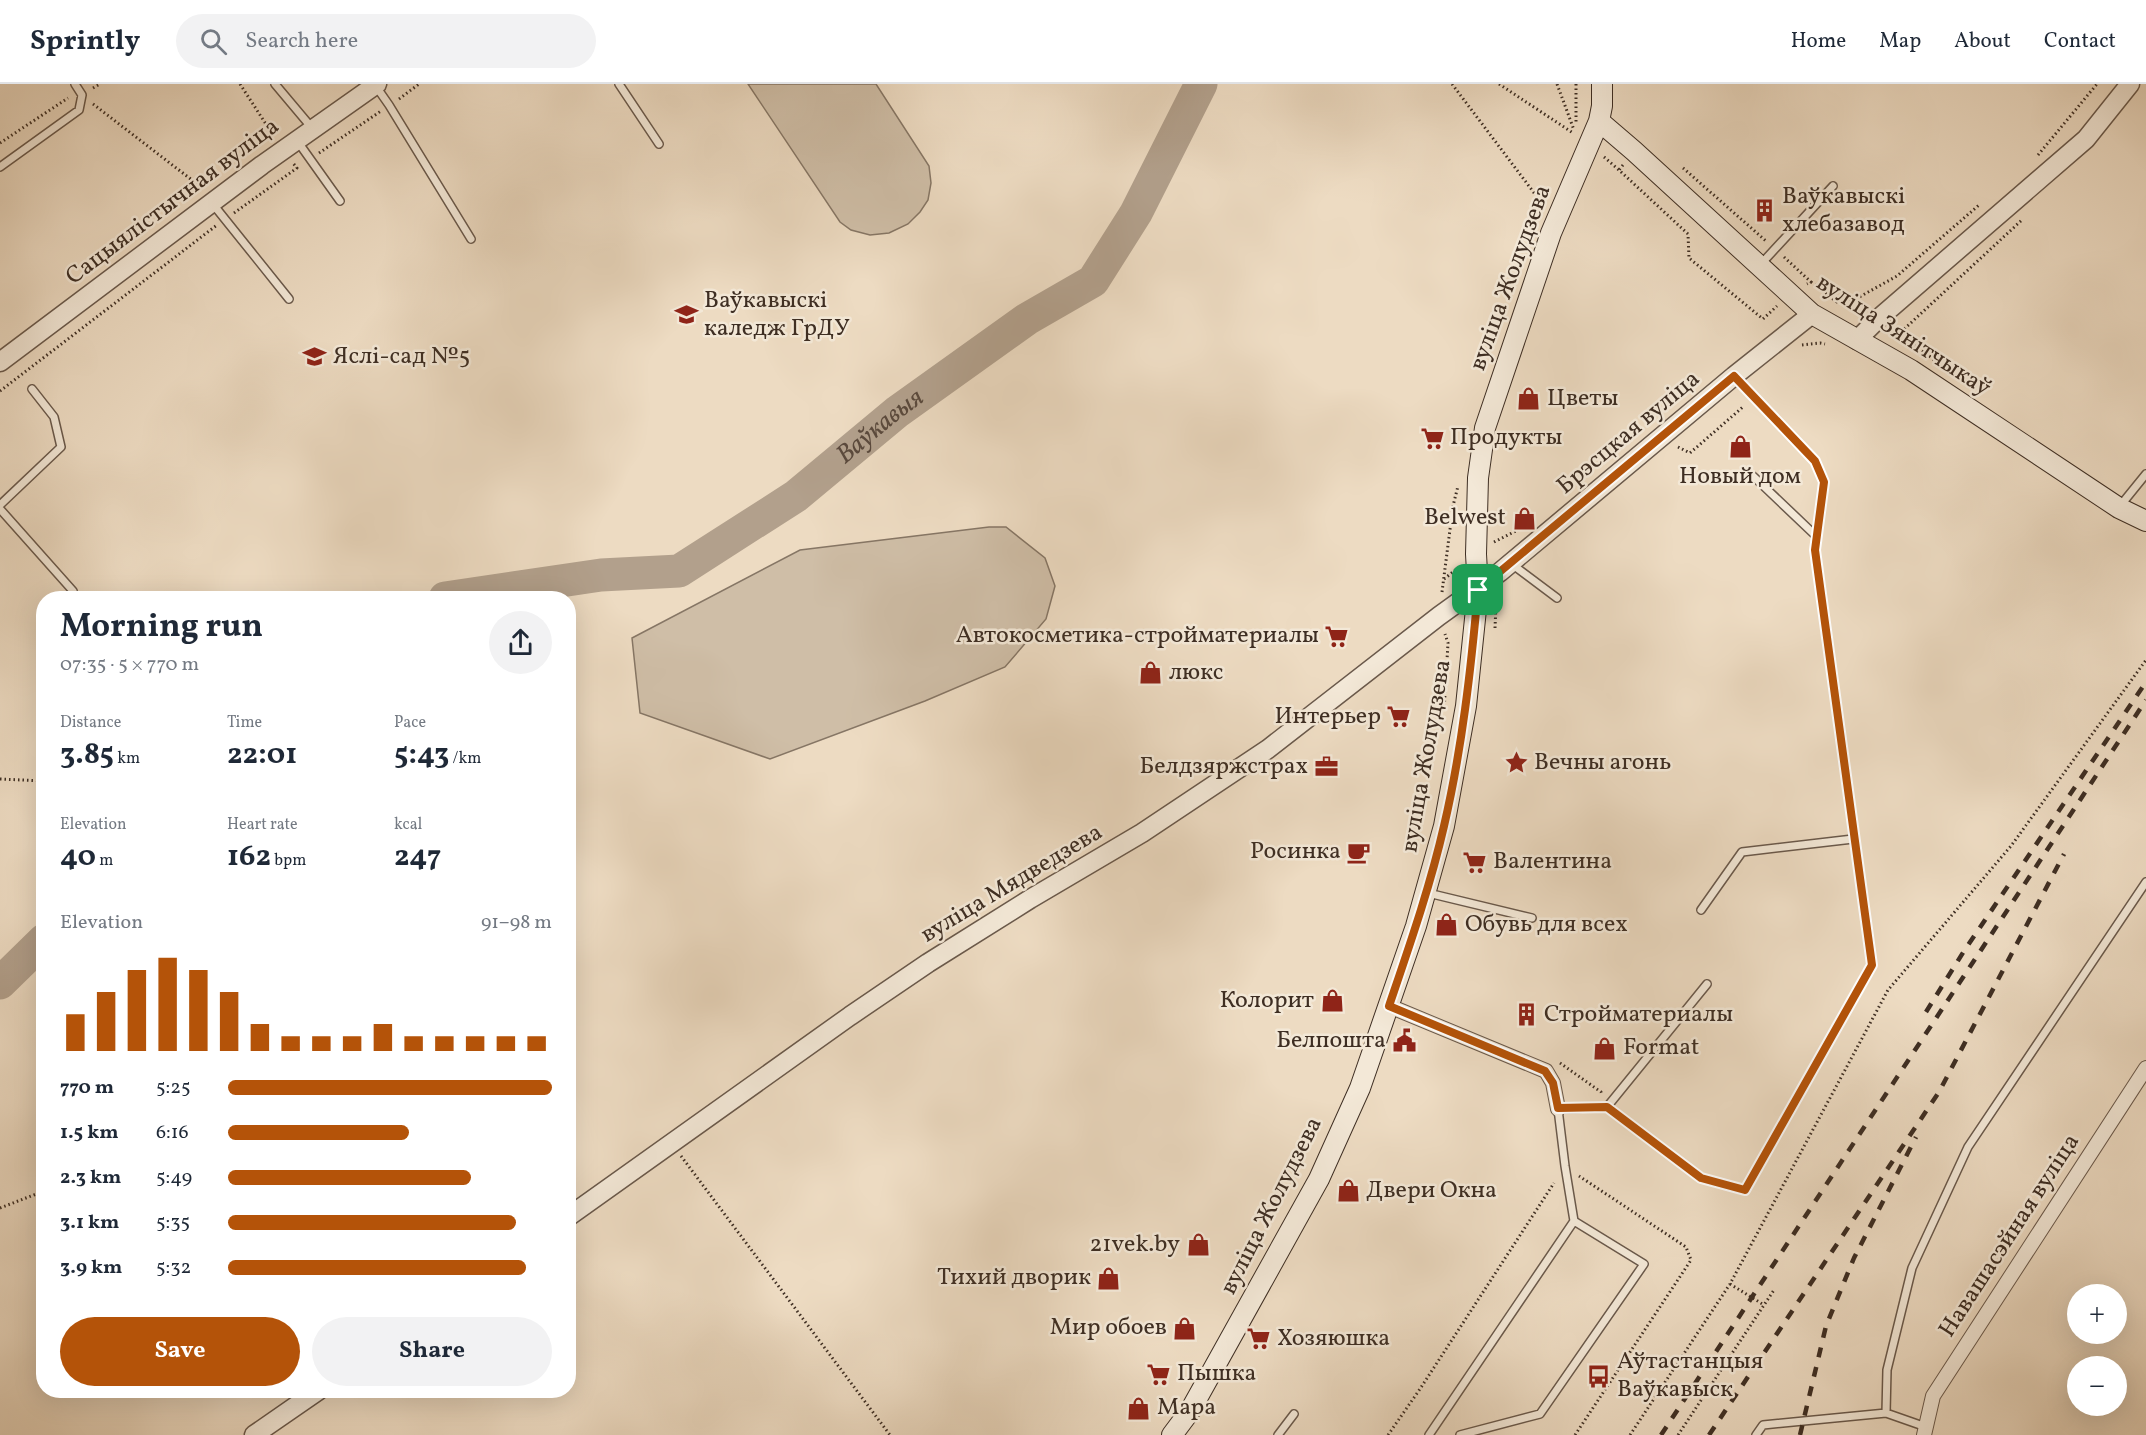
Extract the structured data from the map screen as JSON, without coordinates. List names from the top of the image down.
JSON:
{
  "streets": {
    "main road": ["вуліца Жолудзева", "вуліца Зянітчыкаў"],
    "street": [
      "Сацыялістычная вуліца",
      "Брэсцкая вуліца",
      "вуліца Мядведзева",
      "Навашасэйная вуліца"
    ]
  },
  "crossings": [
    ["вуліца Жолудзева", "вуліца Зянітчыкаў"],
    ["вуліца Жолудзева", "Брэсцкая вуліца"],
    ["вуліца Жолудзева", "вуліца Мядведзева"],
    ["вуліца Зянітчыкаў", "Брэсцкая вуліца"],
    ["Брэсцкая вуліца", "вуліца Мядведзева"]
  ],
  "water": ["Ваўкавыя"],
  "places": {
    "building": ["Ваўкавыскі хлебазавод", "Стройматериалы"],
    "school or university": ["Ваўкавыскі каледж ГрДУ", "Яслі-сад №5"],
    "shop": [
      "Цветы",
      "Новый дом",
      "Belwest",
      "люкс",
      "Обувь для всех",
      "Колорит",
      "Format",
      "Двери Окна",
      "21vek.by",
      "Тихий дворик",
      "Мир обоев",
      "Мара"
    ],
    "supermarket": [
      "Продукты",
      "Автокосметика-стройматериалы",
      "Интерьер",
      "Валентина",
      "Хозяюшка",
      "Пышка"
    ],
    "place": ["Вечны агонь"],
    "office": ["Белдзяржстрах"],
    "cafe": ["Росинка"],
    "public building": ["Белпошта"],
    "bus stop": ["Аўтастанцыя Ваўкавыск"]
  },
  "page": {
    "header": "Sprintly",
    "search": "Search here",
    "nav": [
      "Home",
      "Map",
      "About",
      "Contact"
    ],
    "heading": ["Morning run", "07:35 · 5 × 770 m"],
    "stats": [
      ["Distance", "3.85 km"],
      ["Time", "22:01"],
      ["Pace", "5:43 /km"],
      ["Elevation", "40 m"],
      ["Heart rate", "162 bpm"],
      ["kcal", "247"]
    ],
    "chart": ["Elevation", "91–98 m"],
    "list": [
      {
        "name": "770 m",
        "note": "5:25"
      },
      {
        "name": "1.5 km",
        "note": "6:16"
      },
      {
        "name": "2.3 km",
        "note": "5:49"
      },
      {
        "name": "3.1 km",
        "note": "5:35"
      },
      {
        "name": "3.9 km",
        "note": "5:32"
      }
    ],
    "map_buttons": ["+", "−"],
    "buttons": ["Save", "Share"]
  }
}
